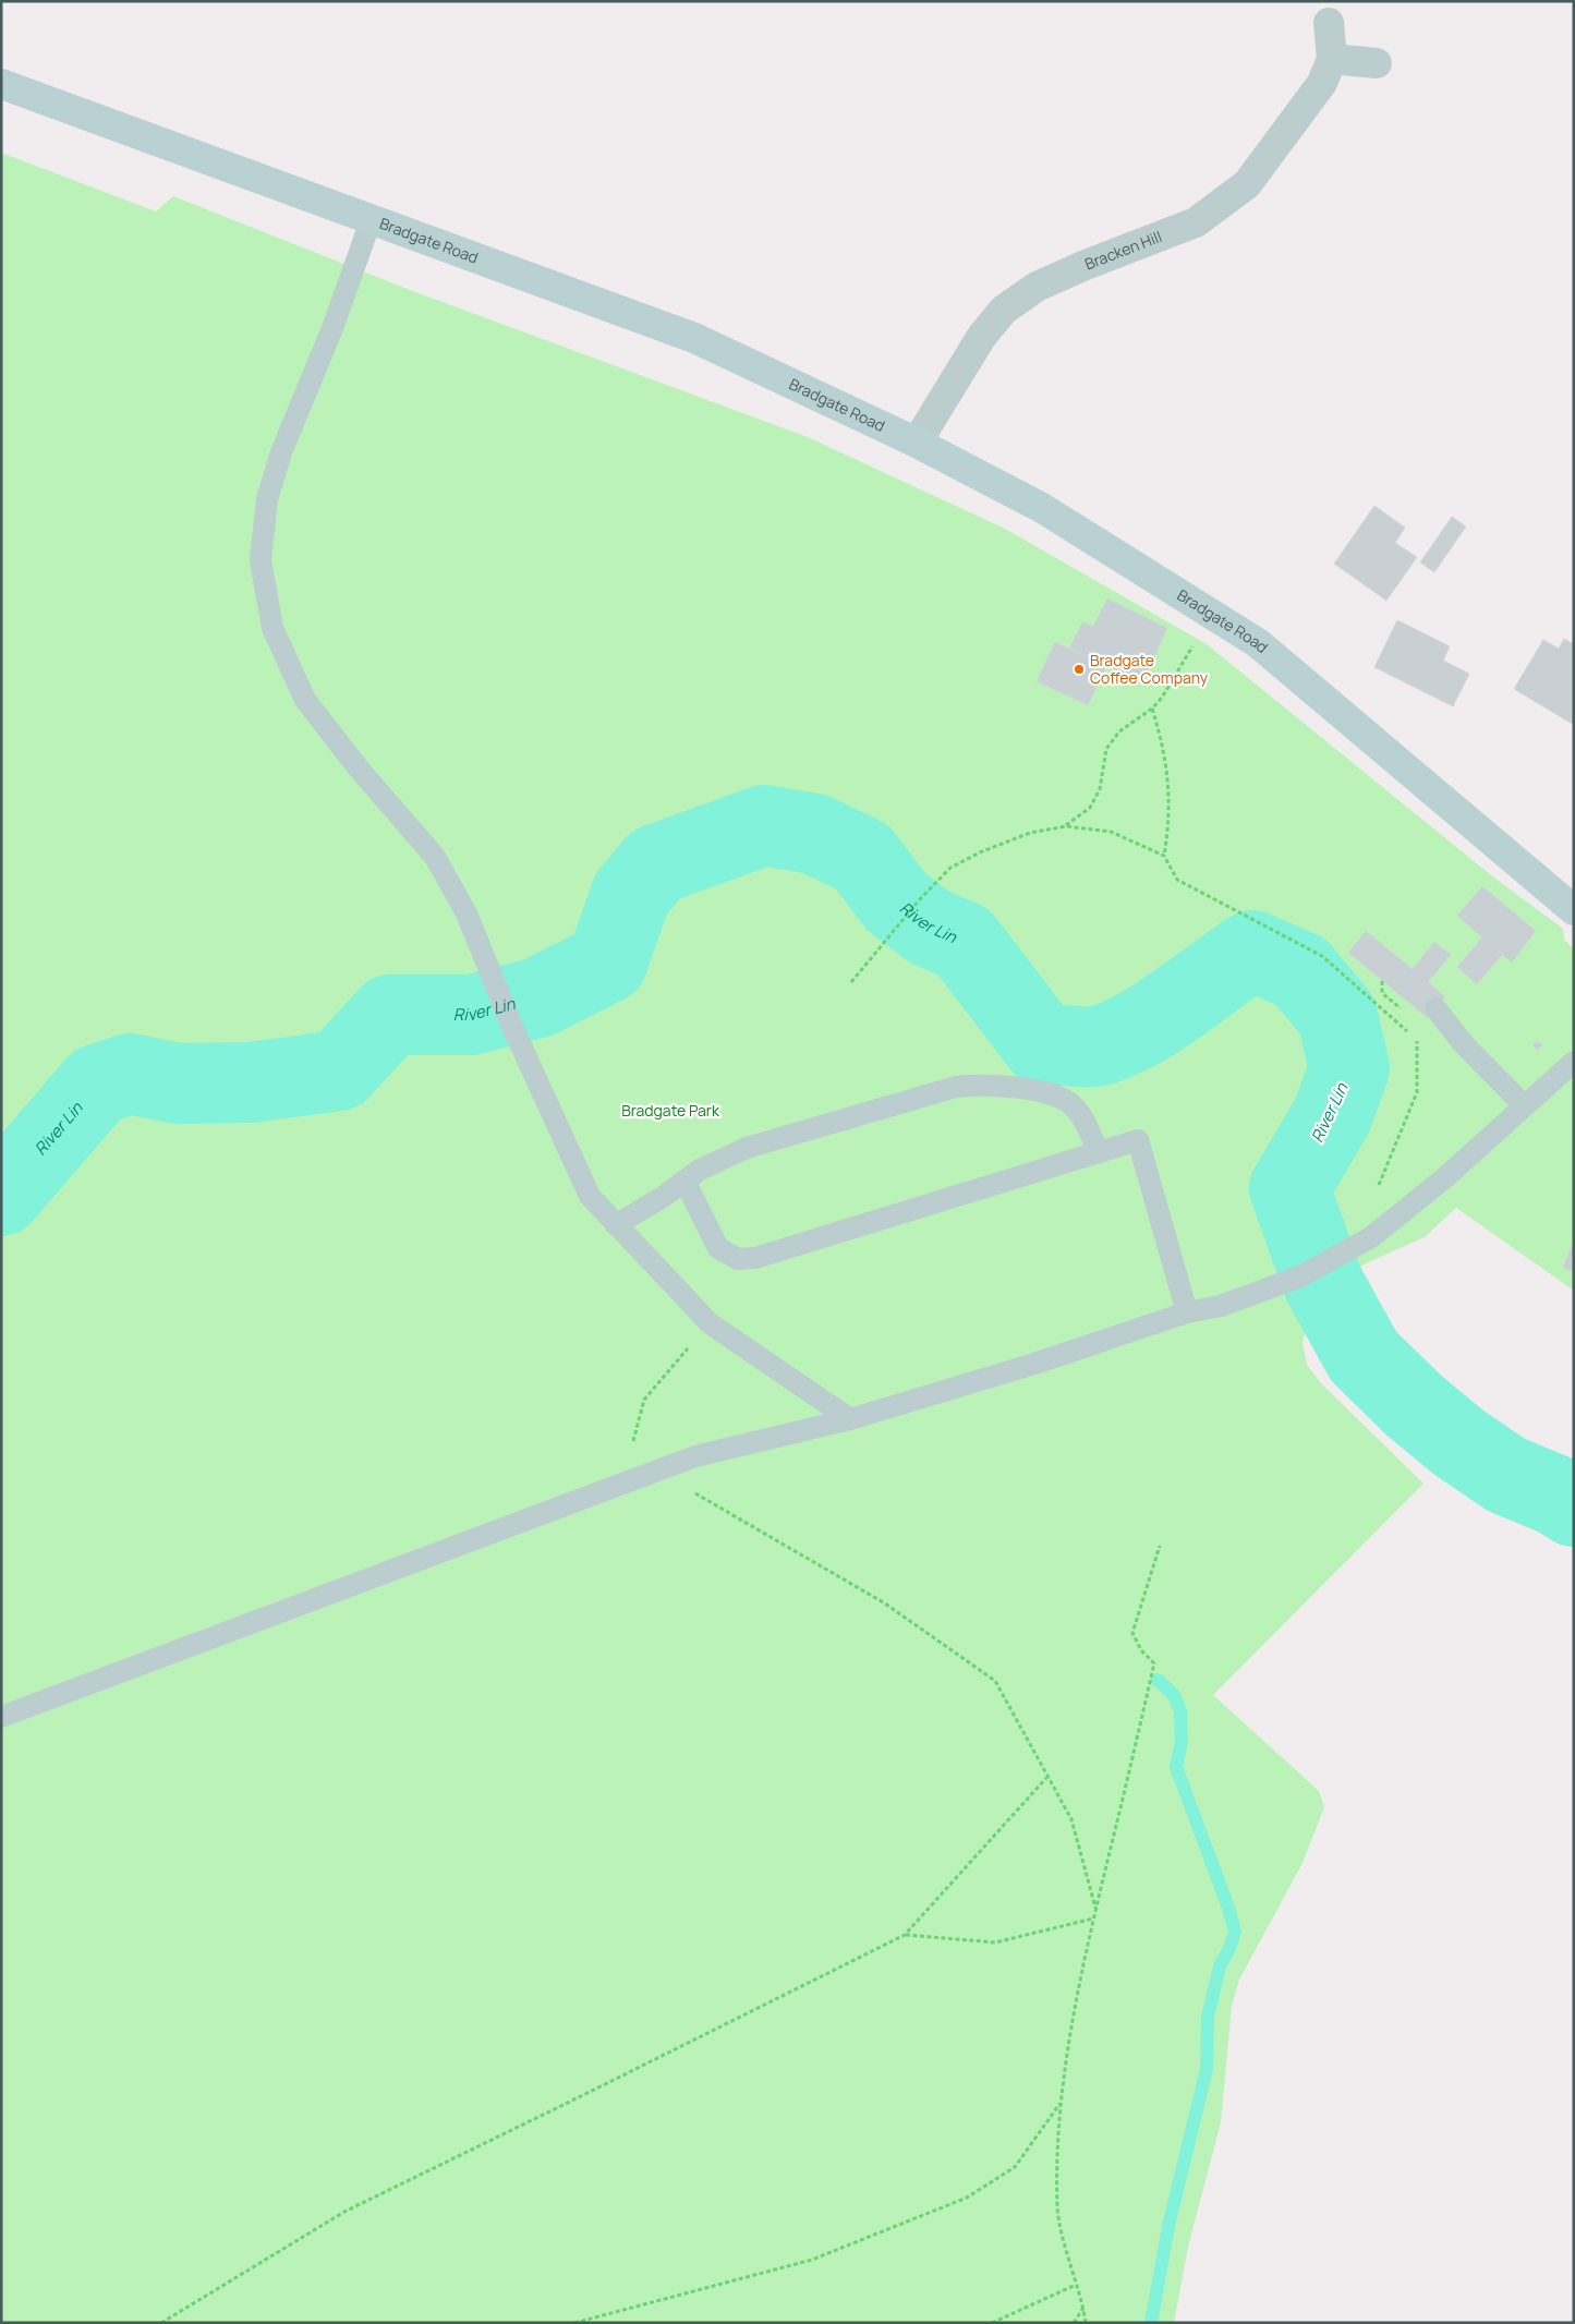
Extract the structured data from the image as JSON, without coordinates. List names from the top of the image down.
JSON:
{
  "streets": {
    "street": ["Bradgate Road", "Bracken Hill"]
  },
  "crossings": [
    ["Bradgate Road", "Bracken Hill"]
  ],
  "water": ["River Lin"],
  "parks": ["Bradgate Park"],
  "places": ["Bradgate Coffee Company"]
}
